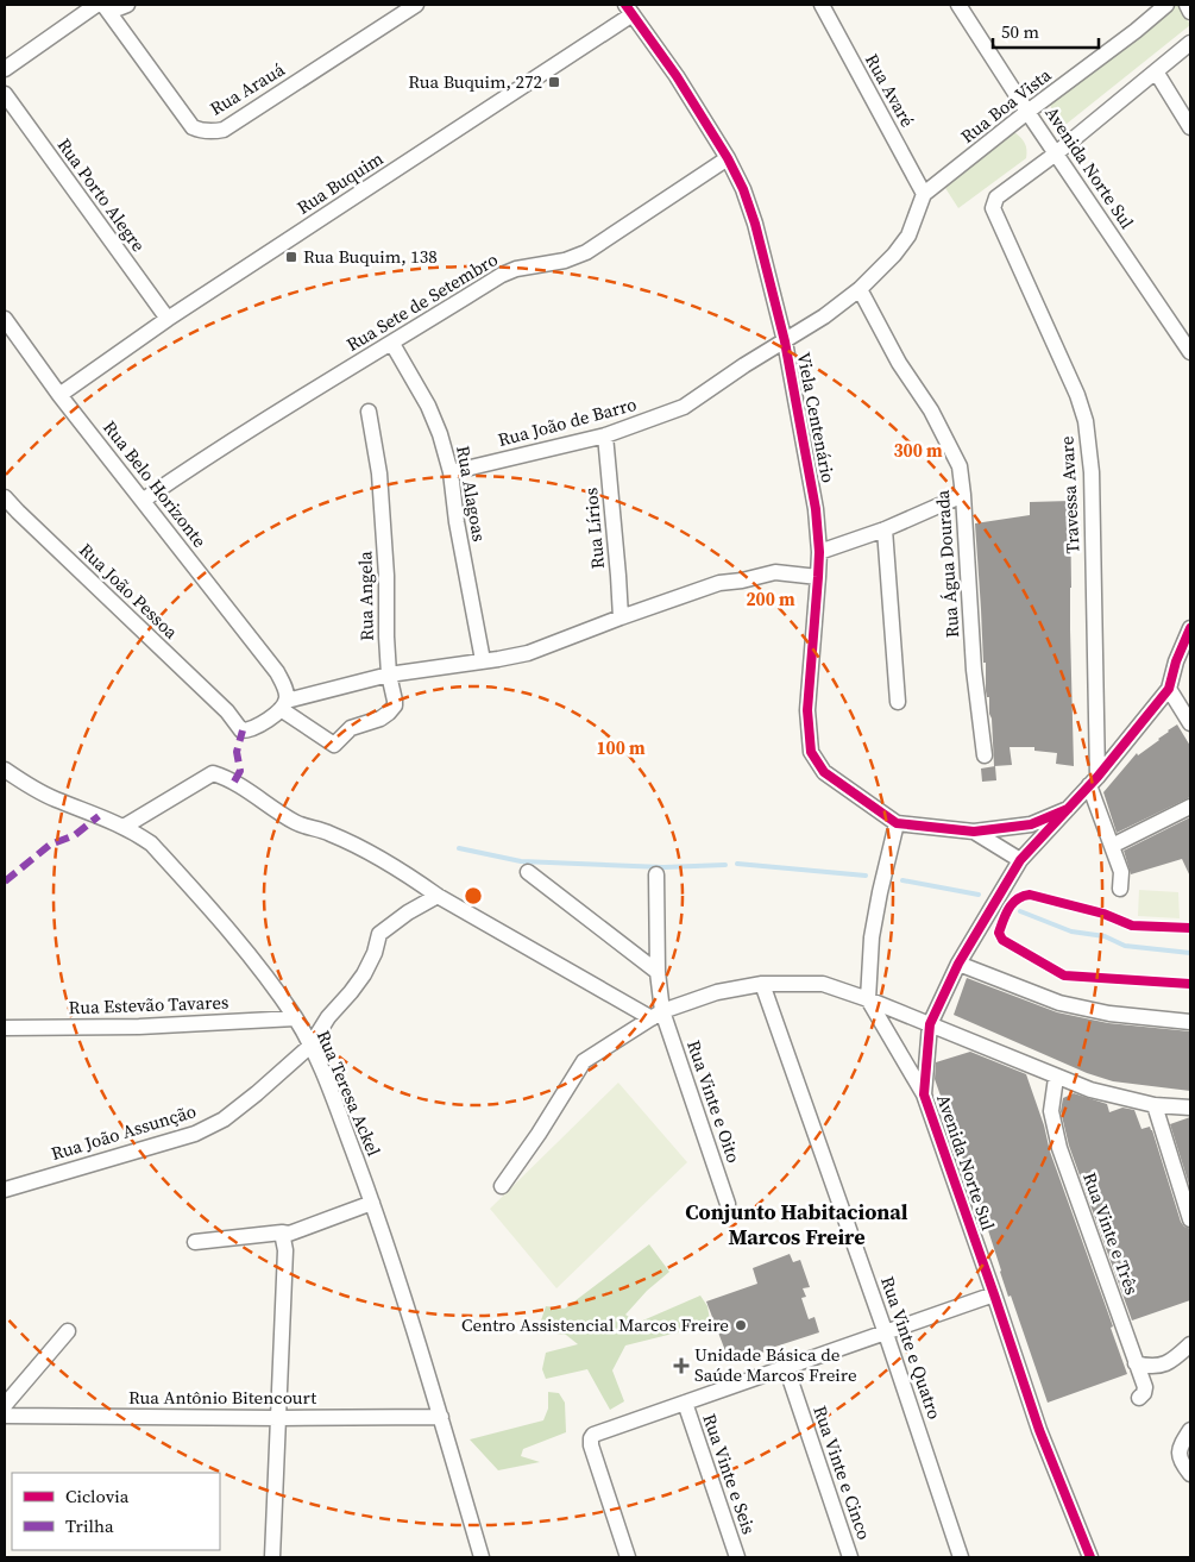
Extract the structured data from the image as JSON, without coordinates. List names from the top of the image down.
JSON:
{
  "streets": {
    "street": [
      "Rua Arauá",
      "Rua Avaré",
      "Rua Boa Vista",
      "Avenida Norte Sul",
      "Rua Buquim",
      "Rua Porto Alegre",
      "Rua Sete de Setembro",
      "Viela Centenário",
      "Rua João de Barro",
      "Rua Belo Horizonte",
      "Rua Alagoas",
      "Travessa Avare",
      "Rua Lírios",
      "Rua Água Dourada",
      "Rua João Pessoa",
      "Rua Angela",
      "Rua Estevão Tavares",
      "Rua Teresa Ackel",
      "Rua Vinte e Oito",
      "Rua João Assunção",
      "Rua Vinte e Três",
      "Rua Vinte e Quatro",
      "Rua Antônio Bitencourt",
      "Rua Vinte e Cinco",
      "Rua Vinte e Seis"
    ]
  },
  "crossings": [
    ["Rua Avaré", "Rua Boa Vista"],
    ["Rua Avaré", "Rua João de Barro"],
    ["Rua Boa Vista", "Avenida Norte Sul"],
    ["Rua Boa Vista", "Rua João de Barro"],
    ["Avenida Norte Sul", "Travessa Avare"],
    ["Rua Buquim", "Rua Porto Alegre"],
    ["Rua Buquim", "Viela Centenário"],
    ["Rua Buquim", "Rua Belo Horizonte"],
    ["Rua Sete de Setembro", "Viela Centenário"],
    ["Rua Sete de Setembro", "Rua Belo Horizonte"],
    ["Rua Sete de Setembro", "Rua Alagoas"],
    ["Viela Centenário", "Rua João de Barro"],
    ["Rua João de Barro", "Rua Alagoas"],
    ["Rua João de Barro", "Rua Lírios"],
    ["Rua João de Barro", "Rua Água Dourada"],
    ["Rua Belo Horizonte", "Rua João Pessoa"],
    ["Rua Belo Horizonte", "Rua Angela"],
    ["Rua João Pessoa", "Rua Angela"],
    ["Rua Estevão Tavares", "Rua Teresa Ackel"],
    ["Rua Teresa Ackel", "Rua João Assunção"],
    ["Rua Teresa Ackel", "Rua Antônio Bitencourt"]
  ],
  "districts": ["Conjunto Habitacional Marcos Freire"],
  "places": {
    "transit": ["Rua Buquim, 272", "Rua Buquim, 138"],
    "other": ["Centro Assistencial Marcos Freire"],
    "health": ["Unidade Básica de Saúde Marcos Freire"]
  },
  "legend": ["Ciclovia", "Trilha"],
  "scale_bar": "50 m",
  "rings": ["300 m", "200 m", "100 m"]
}
